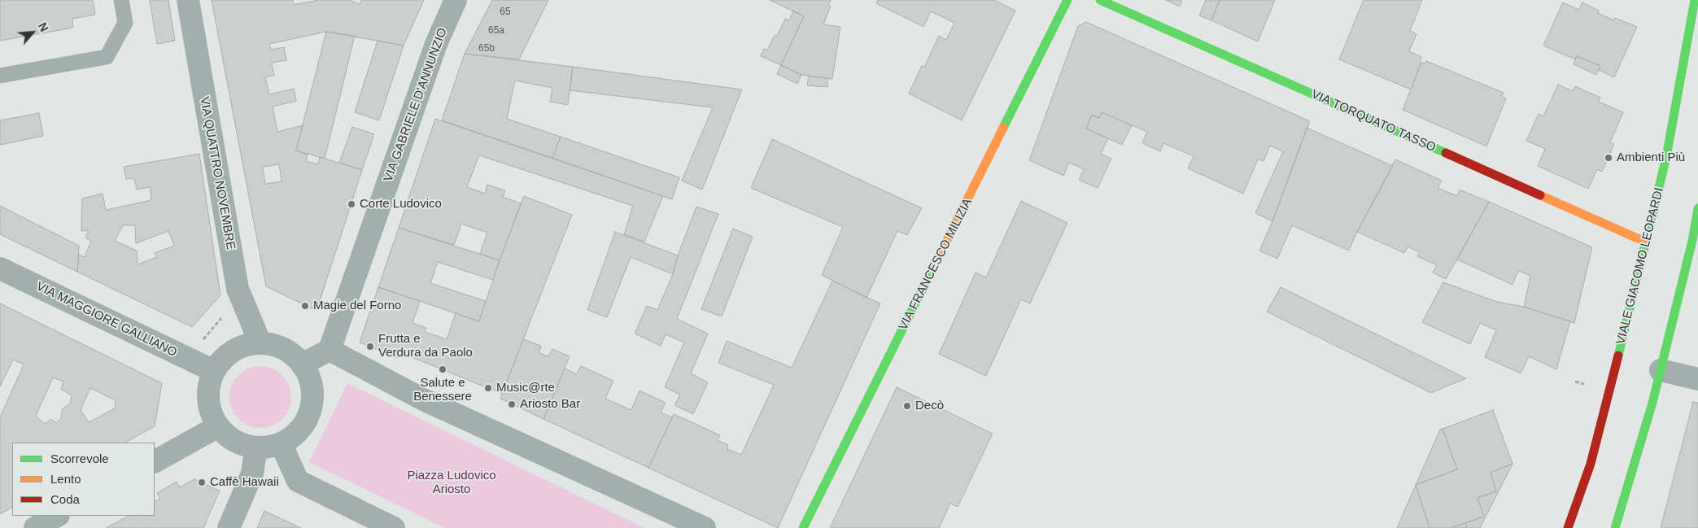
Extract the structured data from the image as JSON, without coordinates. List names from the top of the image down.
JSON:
{
  "streets": {
    "street": [
      "VIA GABRIELE D'ANNUNZIO",
      "VIA TORQUATO TASSO",
      "VIA QUATTRO NOVEMBRE",
      "VIA FRANCESCO MILIZIA",
      "VIALE GIACOMO LEOPARDI",
      "VIA MAGGIORE GALLIANO"
    ]
  },
  "crossings": [
    ["VIA TORQUATO TASSO", "VIALE GIACOMO LEOPARDI"],
    ["VIA QUATTRO NOVEMBRE", "VIA MAGGIORE GALLIANO"]
  ],
  "parks": ["Piazza Ludovico Ariosto"],
  "places": [
    "Ambienti Più",
    "Corte Ludovico",
    "Magie del Forno",
    "Frutta e Verdura da Paolo",
    "Salute e Benessere",
    "Music@rte",
    "Ariosto Bar",
    "Decò",
    "Caffè Hawaii"
  ],
  "house_numbers": ["65", "65a", "65b"],
  "legend": ["Scorrevole", "Lento", "Coda"],
  "north": "top right"
}
